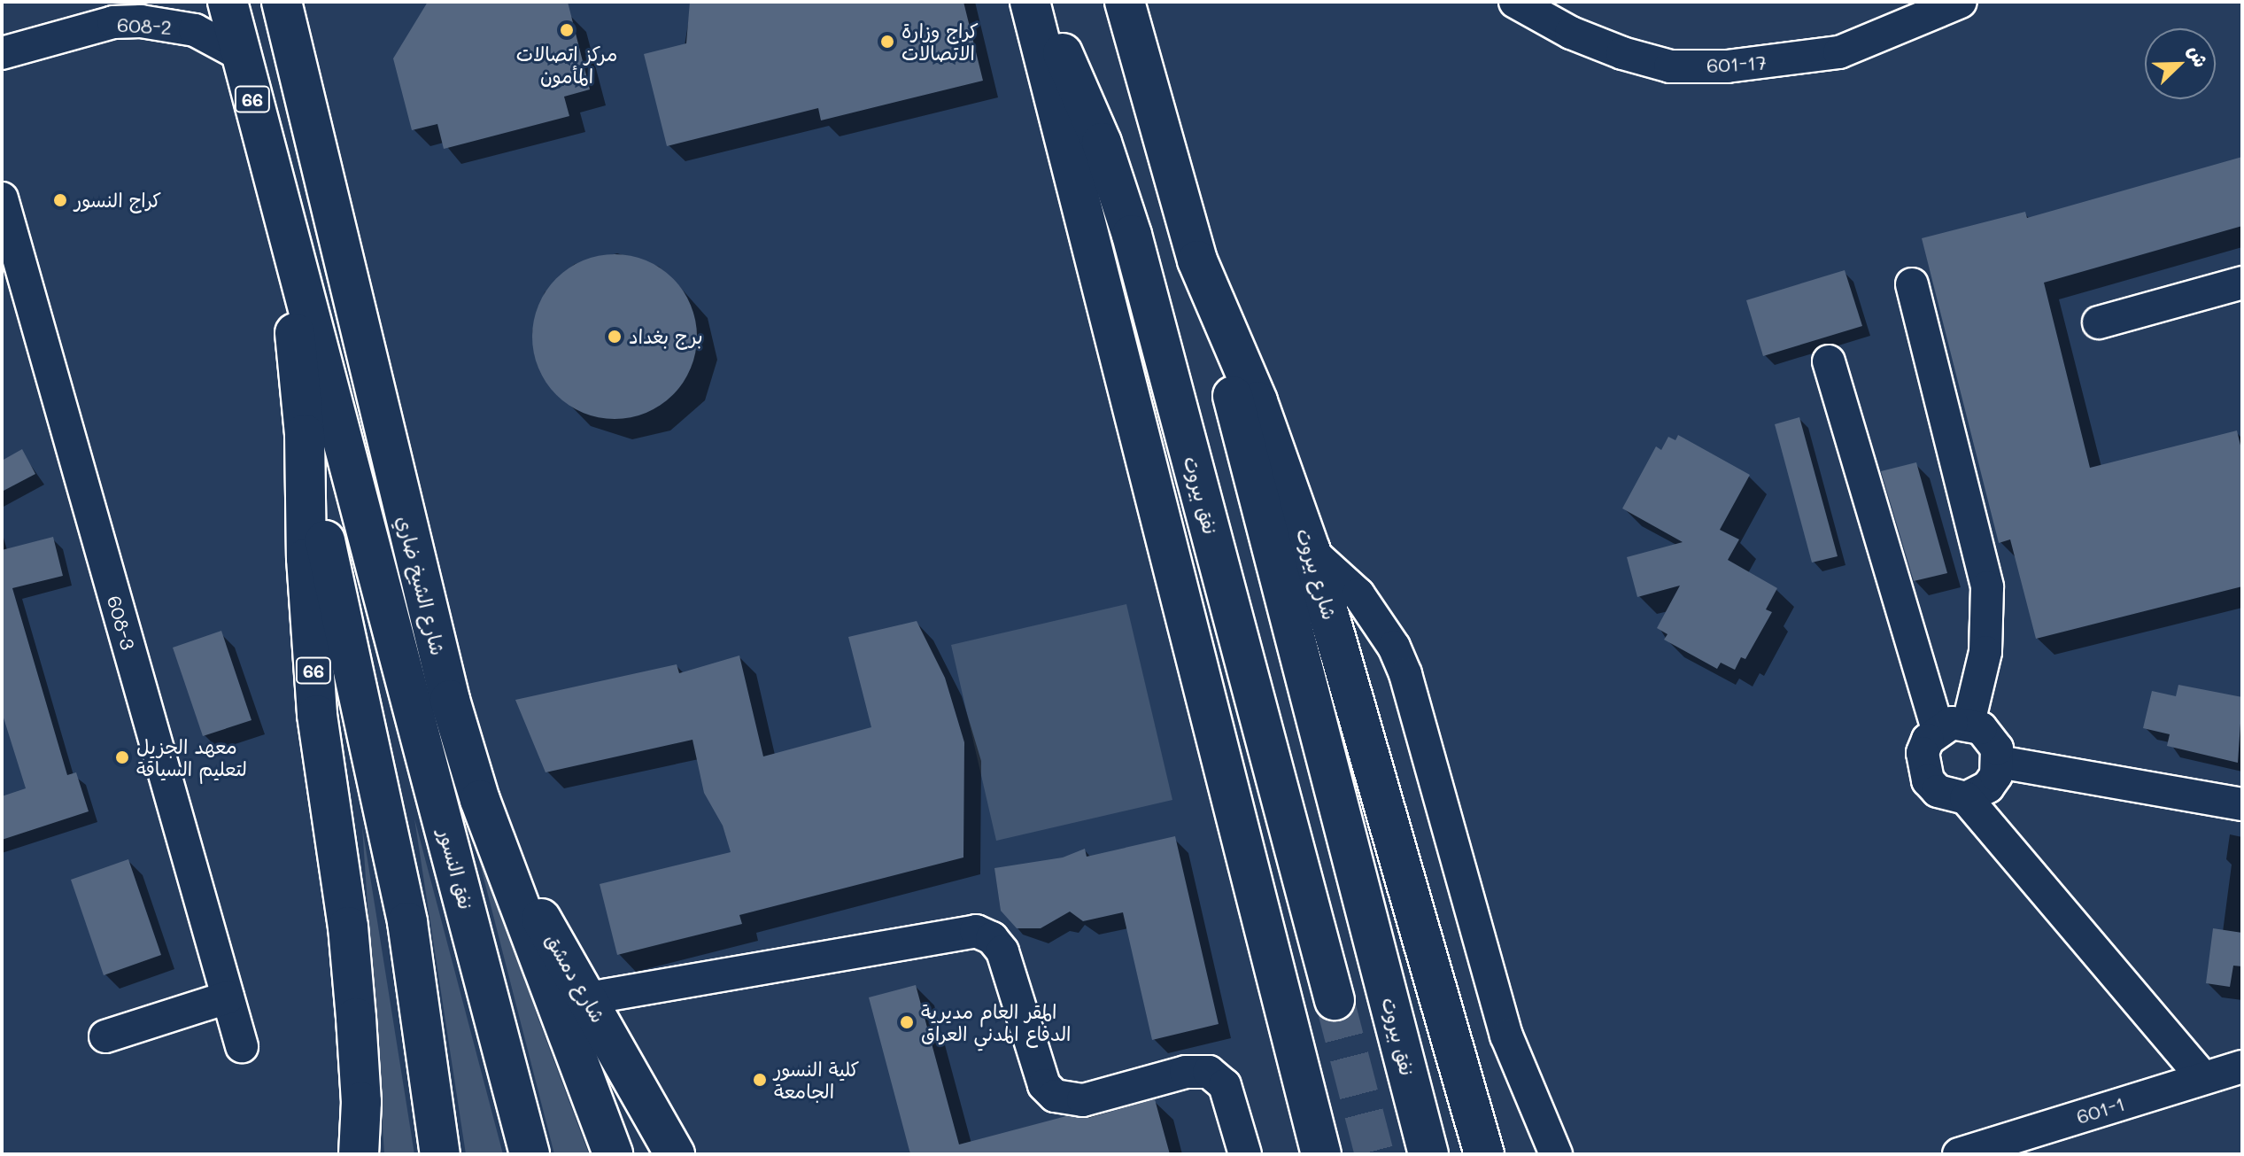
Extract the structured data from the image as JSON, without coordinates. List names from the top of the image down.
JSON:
{
  "streets": {
    "main road": [
      "66",
      "نفق بيروت",
      "شارع بيروت",
      "شارع الشيخ ضاري",
      "نفق النسور",
      "شارع دمشق"
    ],
    "street": [
      "608-2",
      "601-17",
      "608-3",
      "601-1"
    ]
  },
  "crossings": [
    ["608-2", "شارع الشيخ ضاري"],
    ["نفق بيروت", "شارع بيروت"],
    ["شارع الشيخ ضاري", "نفق النسور"],
    ["شارع الشيخ ضاري", "شارع دمشق"]
  ],
  "places": [
    "مركز اتصالات المأمون",
    "كراج وزارة الاتصالات",
    "كراج النسور",
    "برج بغداد",
    "معهد الجزيل لتعليم السياقة",
    "المقر العام مديرية الدفاع المدني العراق",
    "كلية النسور الجامعة"
  ],
  "north": "top right"
}
